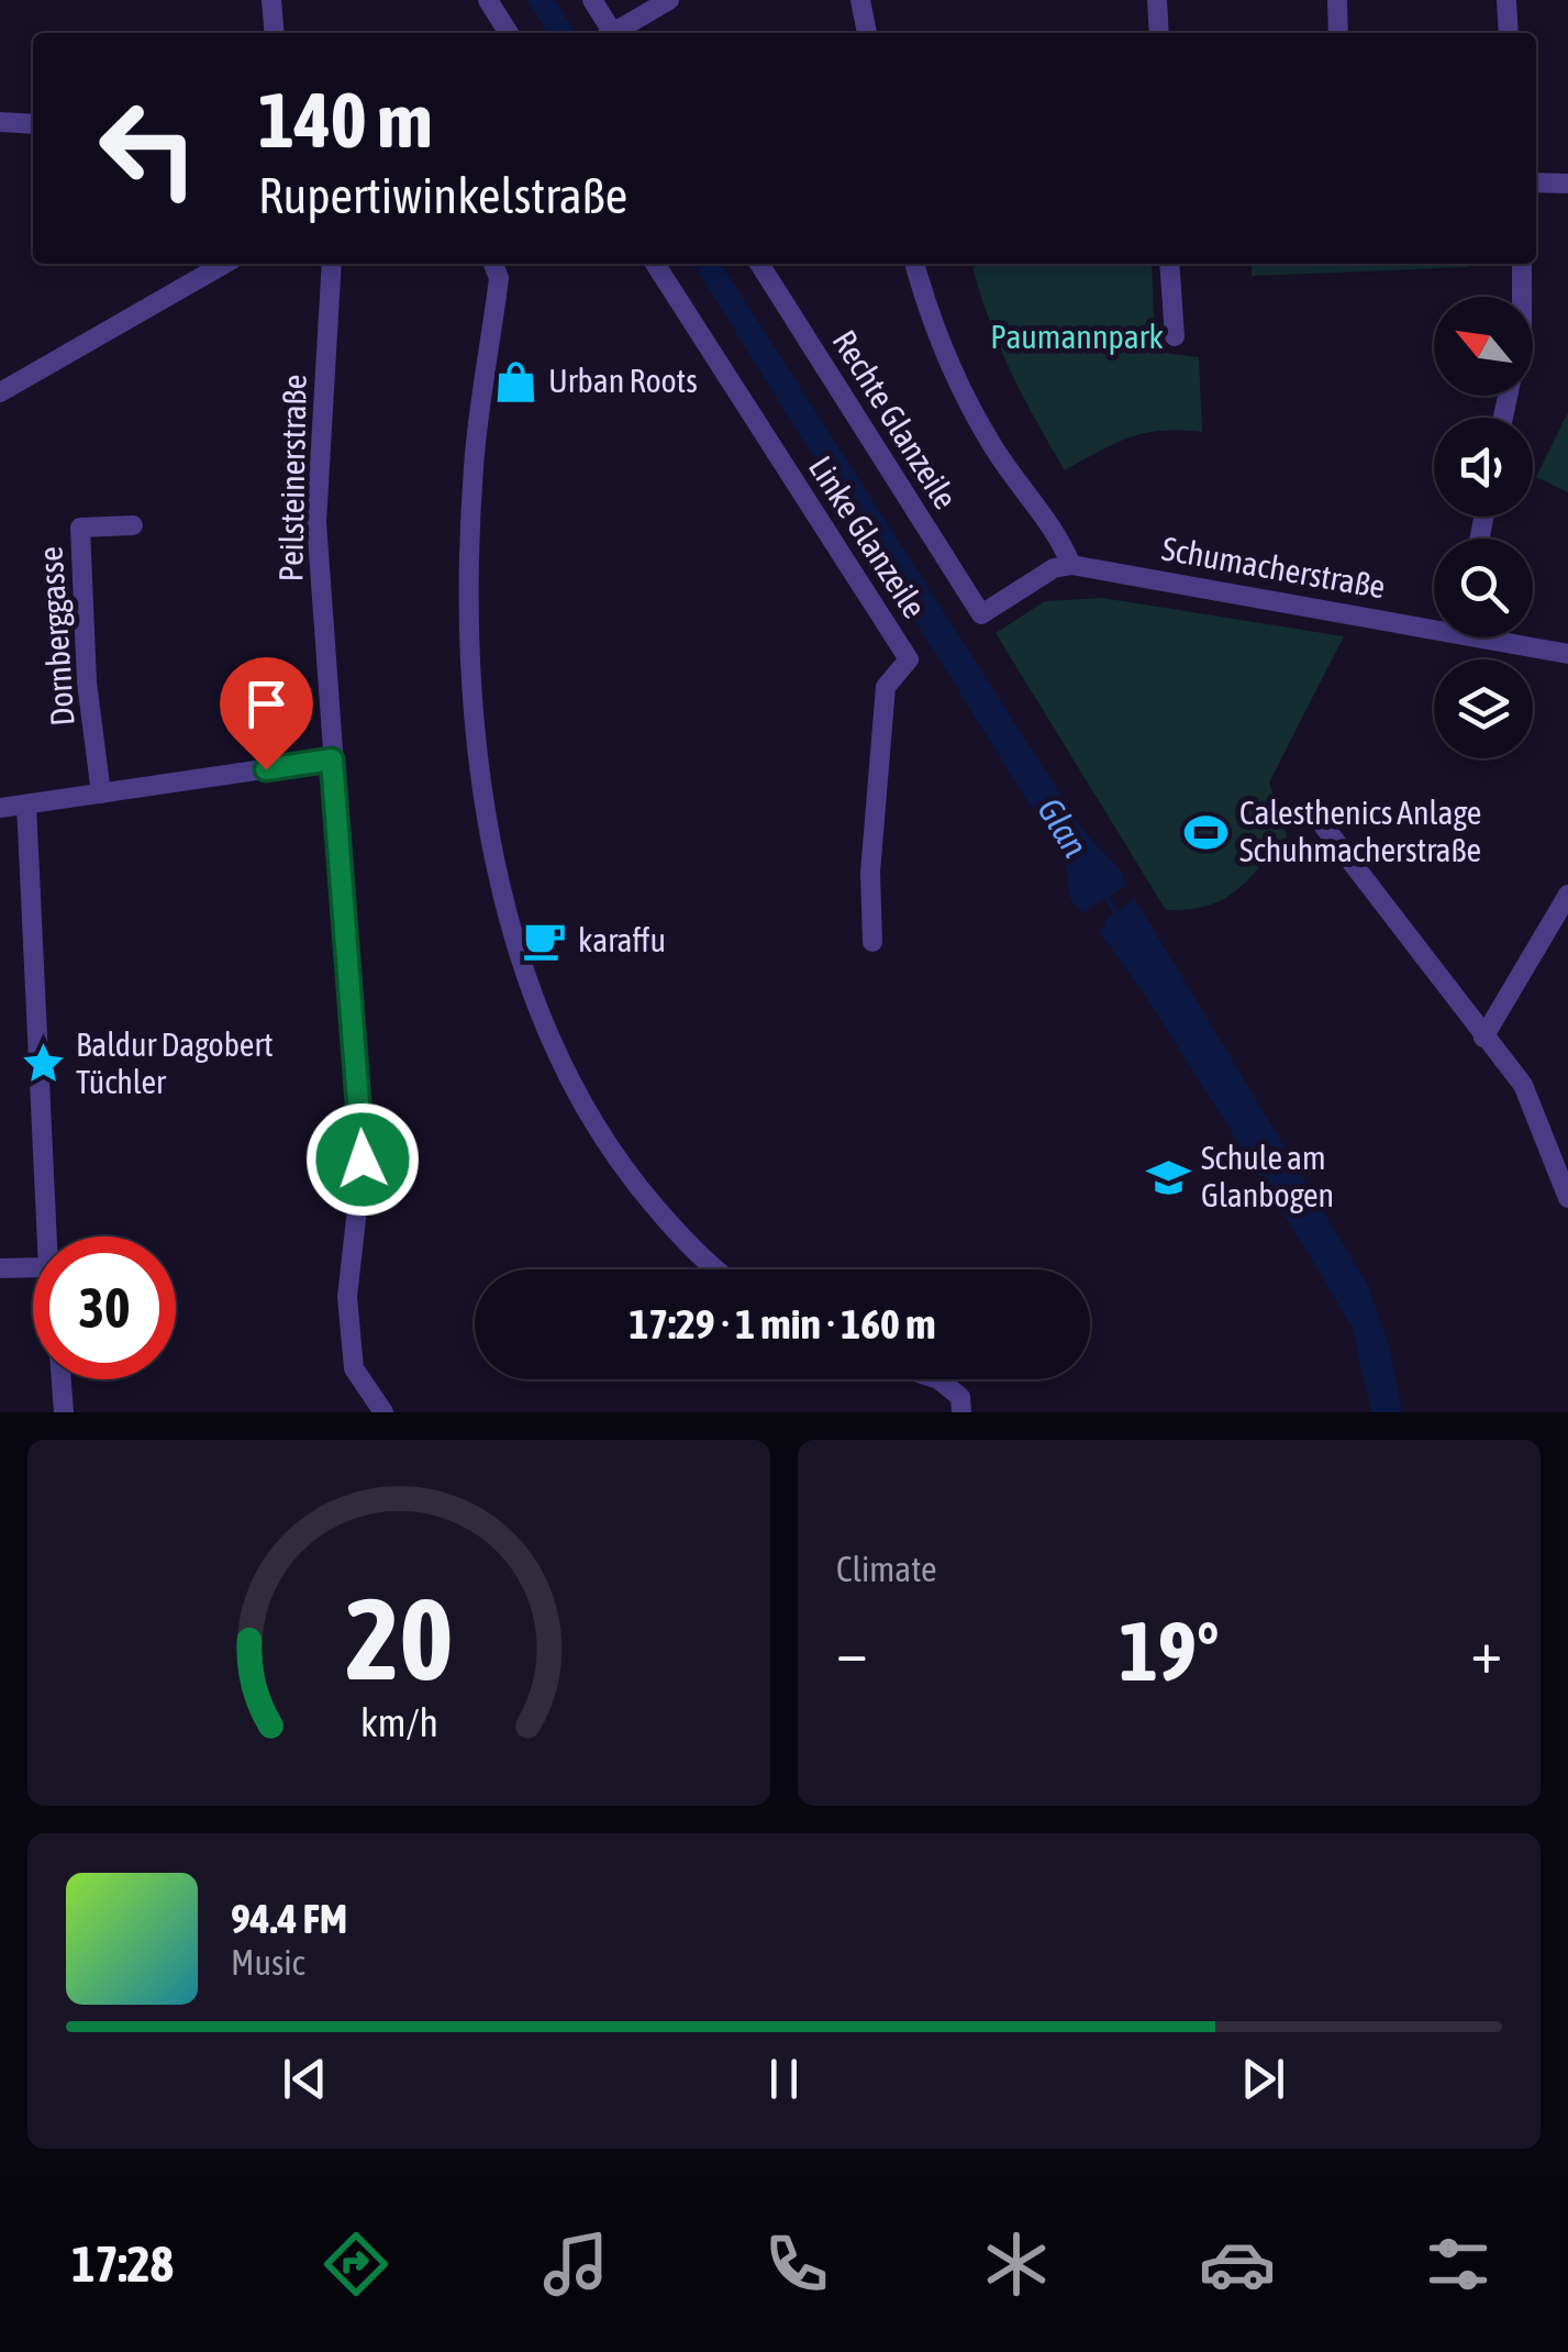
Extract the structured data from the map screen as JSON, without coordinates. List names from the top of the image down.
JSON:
{
  "streets": {
    "street": [
      "Rechte Glanzeile",
      "Peilsteinerstraße",
      "Linke Glanzeile",
      "Schumacherstraße",
      "Dornberggasse"
    ]
  },
  "crossings": [
    ["Rechte Glanzeile", "Schumacherstraße"]
  ],
  "water": ["Glan"],
  "parks": ["Paumannpark"],
  "places": {
    "shop": ["Urban Roots"],
    "sports": ["Calesthenics Anlage Schuhmacherstraße"],
    "cafe": ["karaffu"],
    "place": ["Baldur Dagobert Tüchler"],
    "school or university": ["Schule am Glanbogen"]
  },
  "north": "top left",
  "page": {
    "turn": ["140 m", "Rupertiwinkelstraße"],
    "limit": "30",
    "trip": "17:29 · 1 min · 160 m",
    "tile": "Climate",
    "heat": ["−", "19°", "+"],
    "song": ["94.4 FM", "Music"],
    "tabs": "17:28",
    "gauge": ["20", "km/h"]
  }
}
